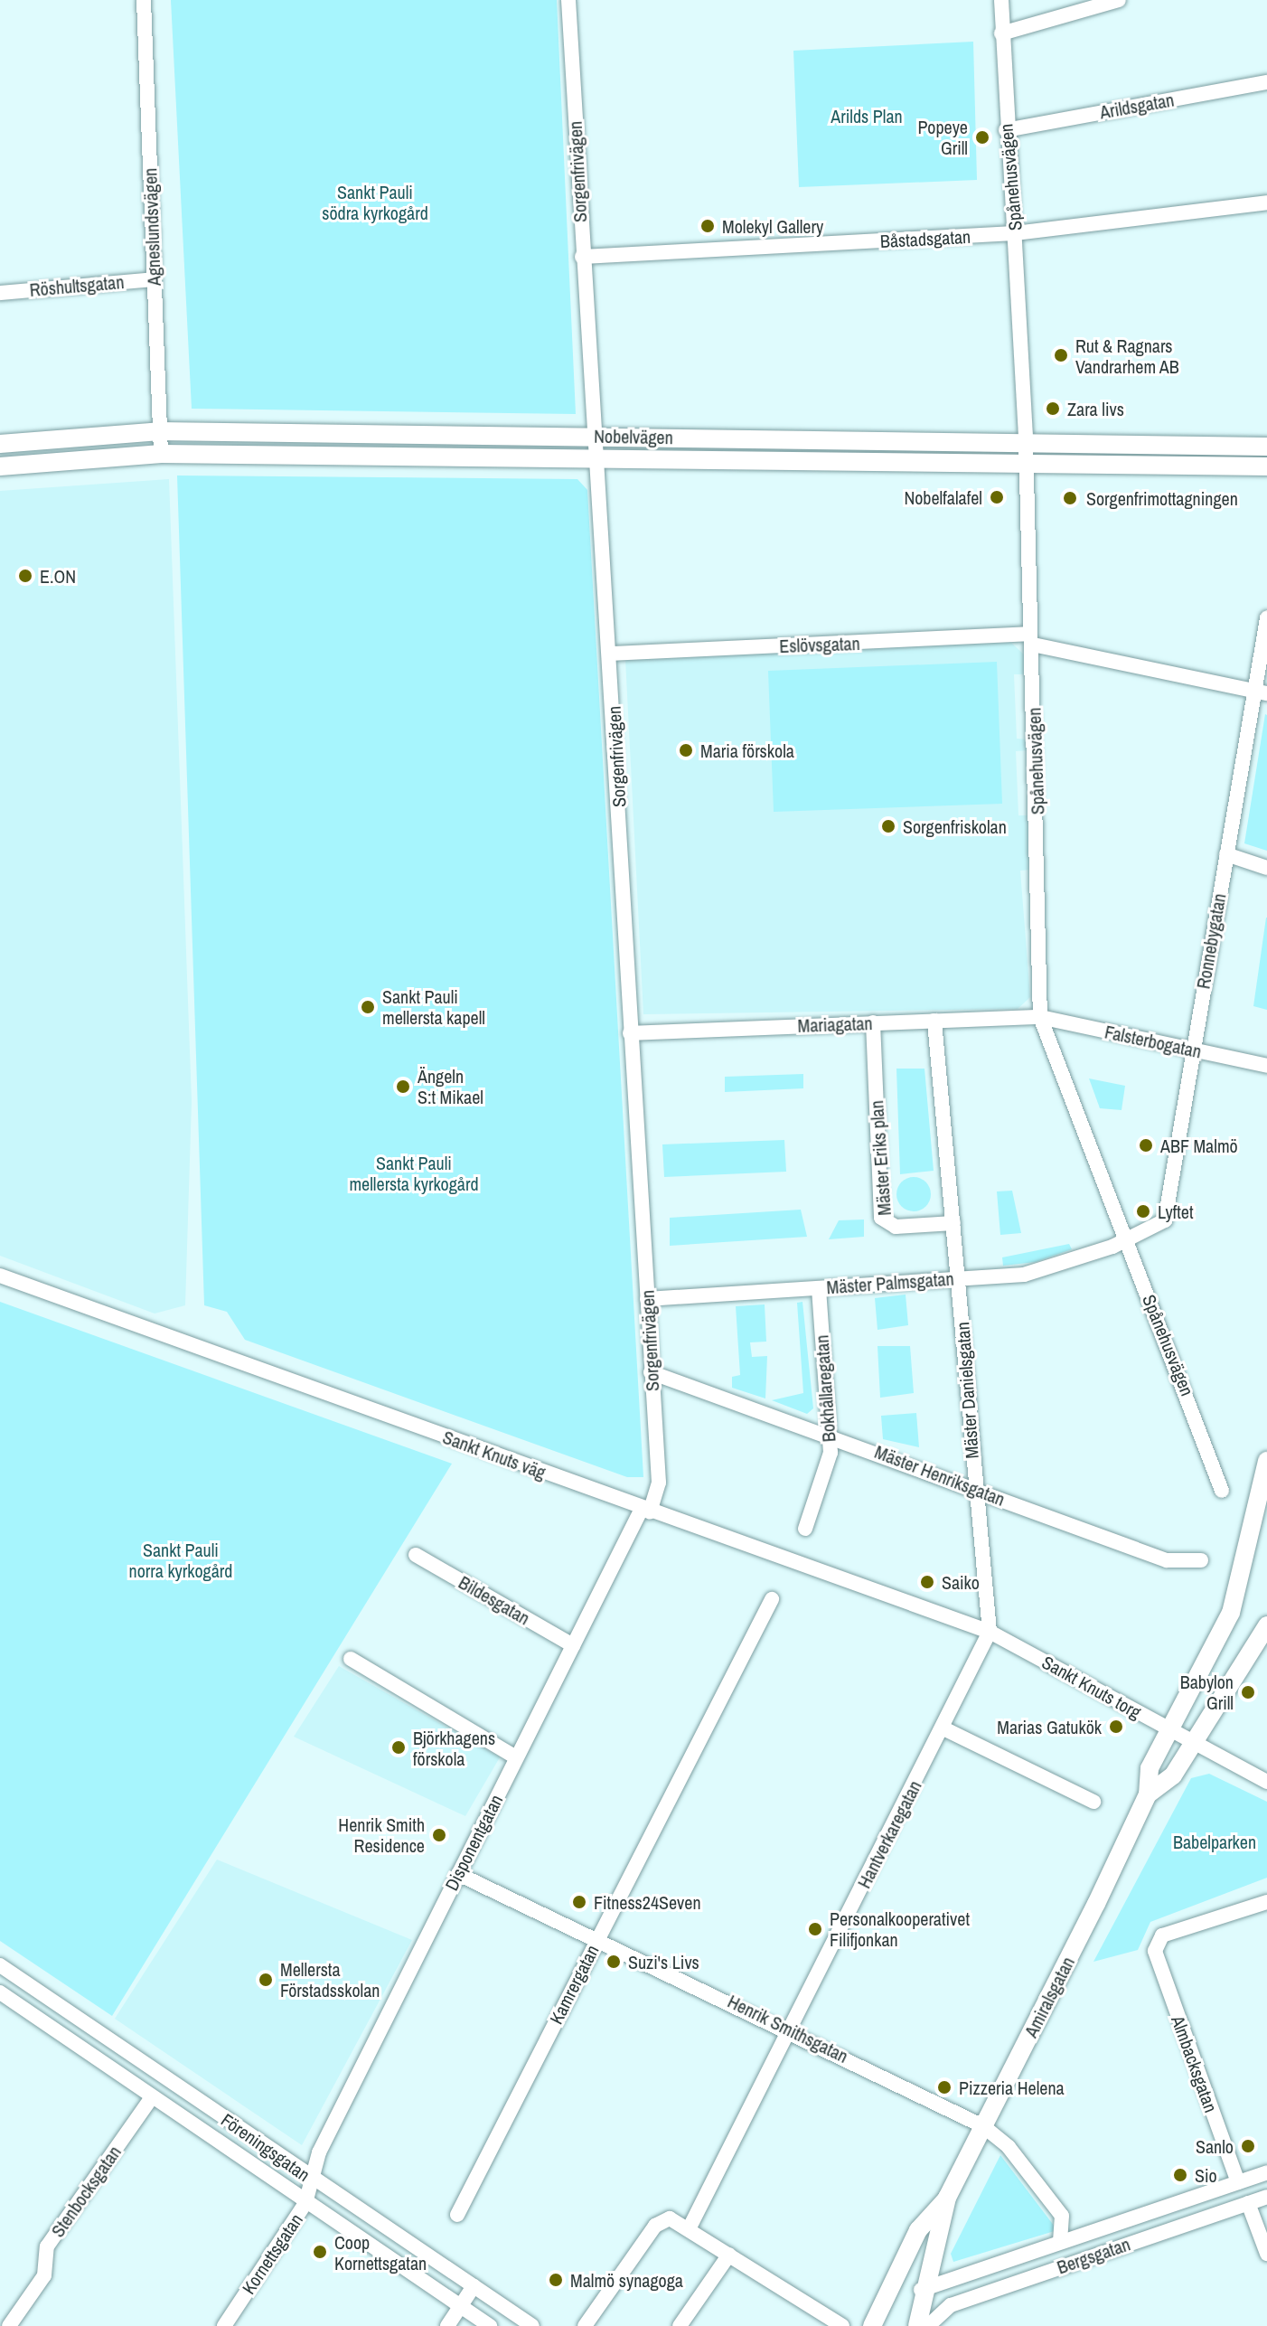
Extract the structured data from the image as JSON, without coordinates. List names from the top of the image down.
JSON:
{
  "streets": {
    "main road": ["Nobelvägen", "Amiralsgatan"],
    "street": [
      "Arildsgatan",
      "Sorgenfrivägen",
      "Spånehusvägen",
      "Agneslundsvägen",
      "Båstadsgatan",
      "Röshultsgatan",
      "Eslövsgatan",
      "Ronnebygatan",
      "Mariagatan",
      "Falsterbogatan",
      "Mäster Eriks plan",
      "Mäster Palmsgatan",
      "Bokhållaregatan",
      "Mäster Danielsgatan",
      "Sankt Knuts väg",
      "Mäster Henriksgatan",
      "Bildesgatan",
      "Sankt Knuts torg",
      "Hantverkaregatan",
      "Disponentgatan",
      "Kamrergatan",
      "Henrik Smithsgatan",
      "Almbacksgatan",
      "Föreningsgatan",
      "Stenbocksgatan",
      "Kornettsgatan",
      "Bergsgatan"
    ]
  },
  "crossings": [
    ["Arildsgatan", "Spånehusvägen"],
    ["Sorgenfrivägen", "Båstadsgatan"],
    ["Sorgenfrivägen", "Nobelvägen"],
    ["Sorgenfrivägen", "Eslövsgatan"],
    ["Sorgenfrivägen", "Mariagatan"],
    ["Sorgenfrivägen", "Mäster Palmsgatan"],
    ["Sorgenfrivägen", "Sankt Knuts väg"],
    ["Sorgenfrivägen", "Mäster Henriksgatan"],
    ["Sorgenfrivägen", "Disponentgatan"],
    ["Spånehusvägen", "Båstadsgatan"],
    ["Spånehusvägen", "Nobelvägen"],
    ["Spånehusvägen", "Eslövsgatan"],
    ["Spånehusvägen", "Ronnebygatan"],
    ["Spånehusvägen", "Mariagatan"],
    ["Spånehusvägen", "Falsterbogatan"],
    ["Spånehusvägen", "Mäster Palmsgatan"],
    ["Agneslundsvägen", "Röshultsgatan"],
    ["Agneslundsvägen", "Nobelvägen"],
    ["Eslövsgatan", "Ronnebygatan"],
    ["Ronnebygatan", "Falsterbogatan"],
    ["Ronnebygatan", "Mäster Palmsgatan"],
    ["Mariagatan", "Falsterbogatan"],
    ["Mariagatan", "Mäster Eriks plan"],
    ["Mäster Palmsgatan", "Bokhållaregatan"],
    ["Mäster Palmsgatan", "Mäster Danielsgatan"],
    ["Bokhållaregatan", "Mäster Henriksgatan"],
    ["Mäster Danielsgatan", "Sankt Knuts väg"],
    ["Mäster Danielsgatan", "Mäster Henriksgatan"],
    ["Mäster Danielsgatan", "Sankt Knuts torg"],
    ["Mäster Danielsgatan", "Hantverkaregatan"],
    ["Sankt Knuts väg", "Sankt Knuts torg"],
    ["Sankt Knuts väg", "Hantverkaregatan"],
    ["Sankt Knuts väg", "Disponentgatan"],
    ["Bildesgatan", "Disponentgatan"],
    ["Sankt Knuts torg", "Hantverkaregatan"],
    ["Sankt Knuts torg", "Amiralsgatan"],
    ["Hantverkaregatan", "Henrik Smithsgatan"],
    ["Disponentgatan", "Henrik Smithsgatan"],
    ["Disponentgatan", "Föreningsgatan"],
    ["Disponentgatan", "Kornettsgatan"],
    ["Kamrergatan", "Henrik Smithsgatan"],
    ["Amiralsgatan", "Henrik Smithsgatan"],
    ["Amiralsgatan", "Bergsgatan"],
    ["Henrik Smithsgatan", "Bergsgatan"],
    ["Almbacksgatan", "Bergsgatan"],
    ["Föreningsgatan", "Stenbocksgatan"],
    ["Föreningsgatan", "Kornettsgatan"]
  ],
  "parks": [
    "Arilds Plan",
    "Sankt Pauli södra kyrkogård",
    "Sankt Pauli mellersta kyrkogård",
    "Sankt Pauli norra kyrkogård",
    "Babelparken"
  ],
  "places": [
    "Popeye Grill",
    "Molekyl Gallery",
    "Rut & Ragnars Vandrarhem AB",
    "Zara livs",
    "Nobelfalafel",
    "Sorgenfrimottagningen",
    "E.ON",
    "Maria förskola",
    "Sorgenfriskolan",
    "Sankt Pauli mellersta kapell",
    "Ängeln S:t Mikael",
    "ABF Malmö",
    "Lyftet",
    "Saiko",
    "Babylon Grill",
    "Marias Gatukök",
    "Björkhagens förskola",
    "Henrik Smith Residence",
    "Fitness24Seven",
    "Personalkooperativet Filifjonkan",
    "Suzi's Livs",
    "Mellersta Förstadsskolan",
    "Pizzeria Helena",
    "Sanlo",
    "Sio",
    "Coop Kornettsgatan",
    "Malmö synagoga"
  ]
}
